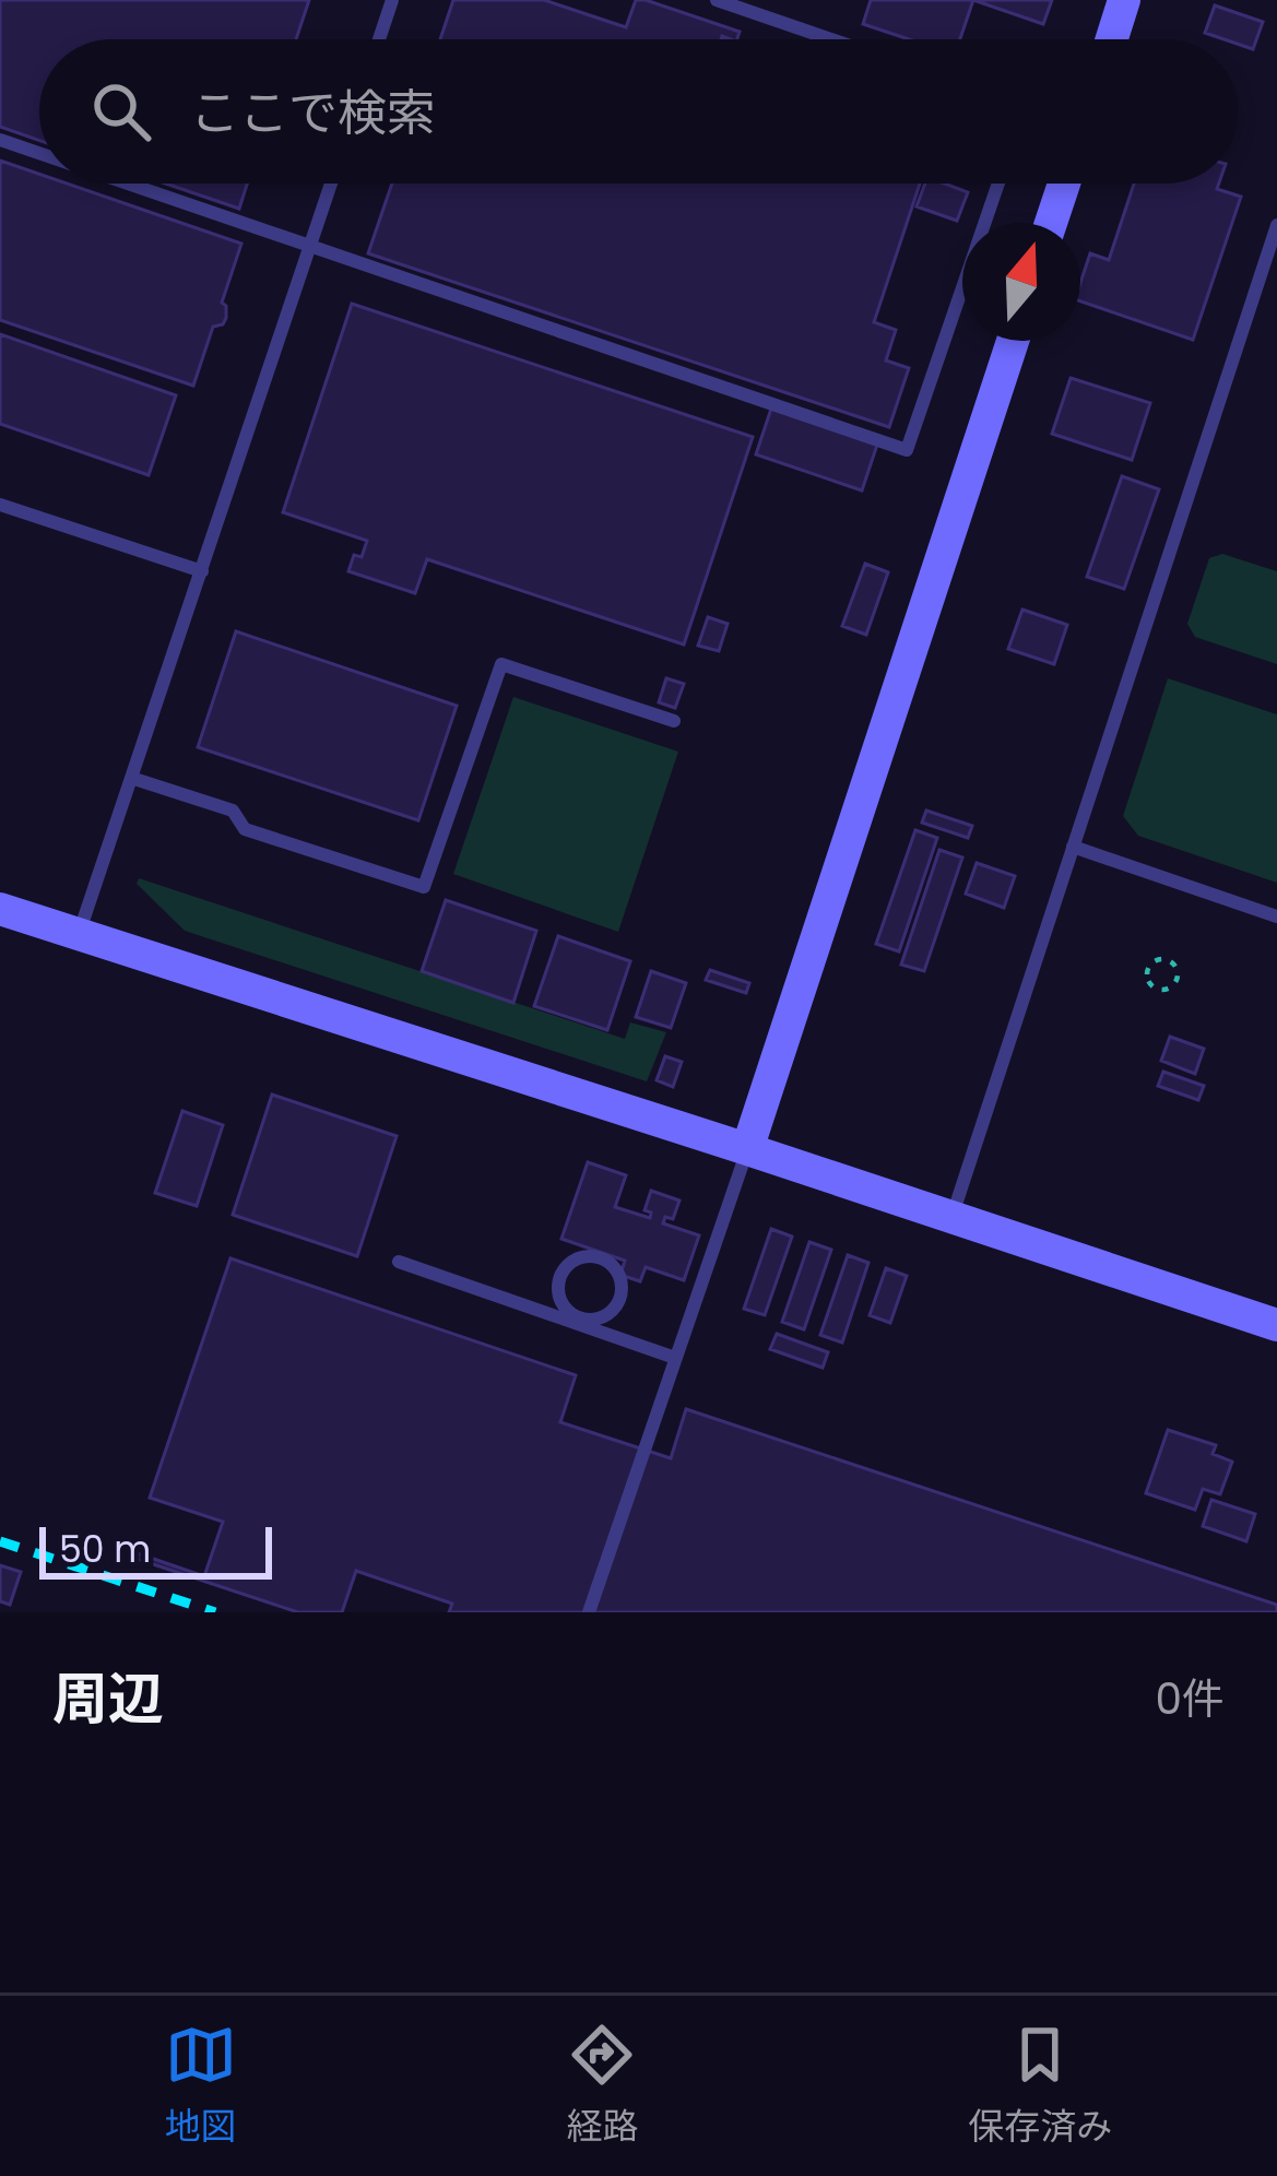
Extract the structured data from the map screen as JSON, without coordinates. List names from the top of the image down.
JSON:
{
  "scale_bar": "50 m",
  "north": "top",
  "page": {
    "search": "ここで検索",
    "scale": "50 m",
    "heading": ["周辺", "0件"],
    "nav": ["地図", "経路", "保存済み"]
  }
}
